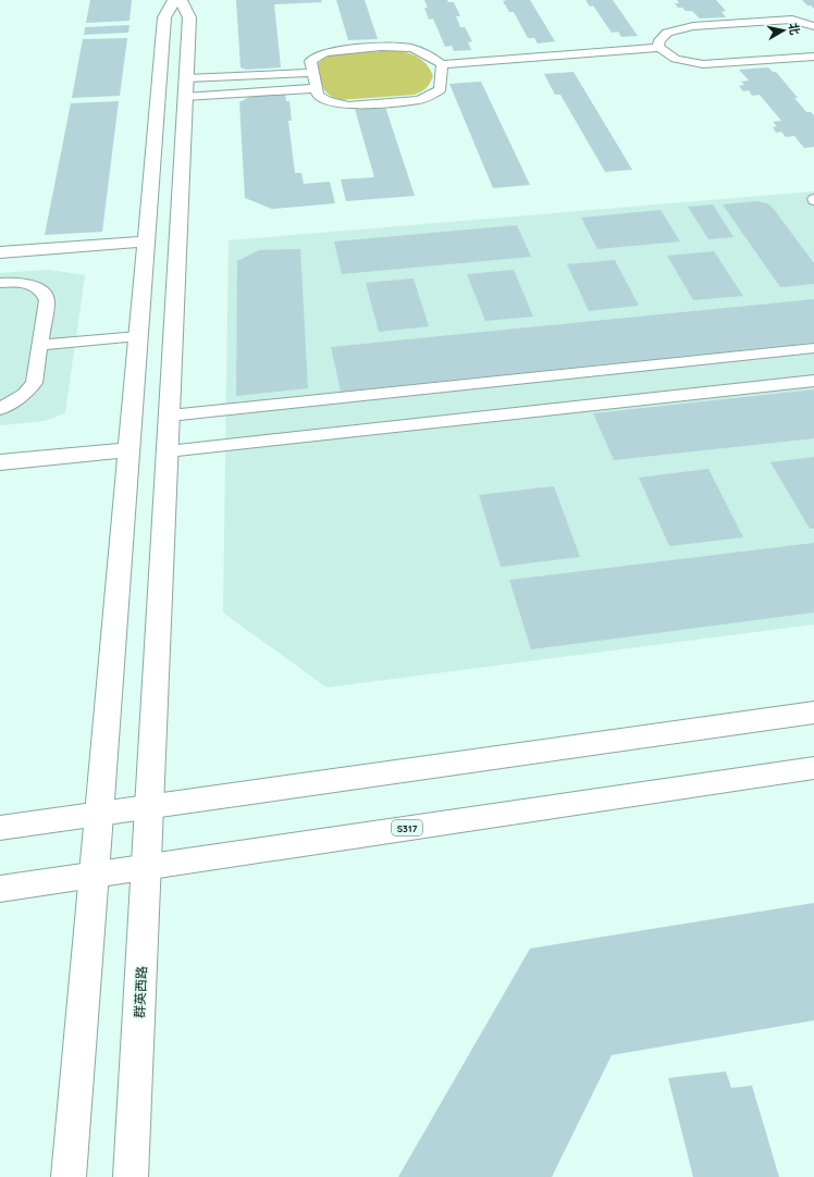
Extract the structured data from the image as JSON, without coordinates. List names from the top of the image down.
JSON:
{
  "streets": {
    "street": ["S317", "群英西路"]
  },
  "crossings": [
    ["S317", "群英西路"]
  ],
  "north": "right"
}
